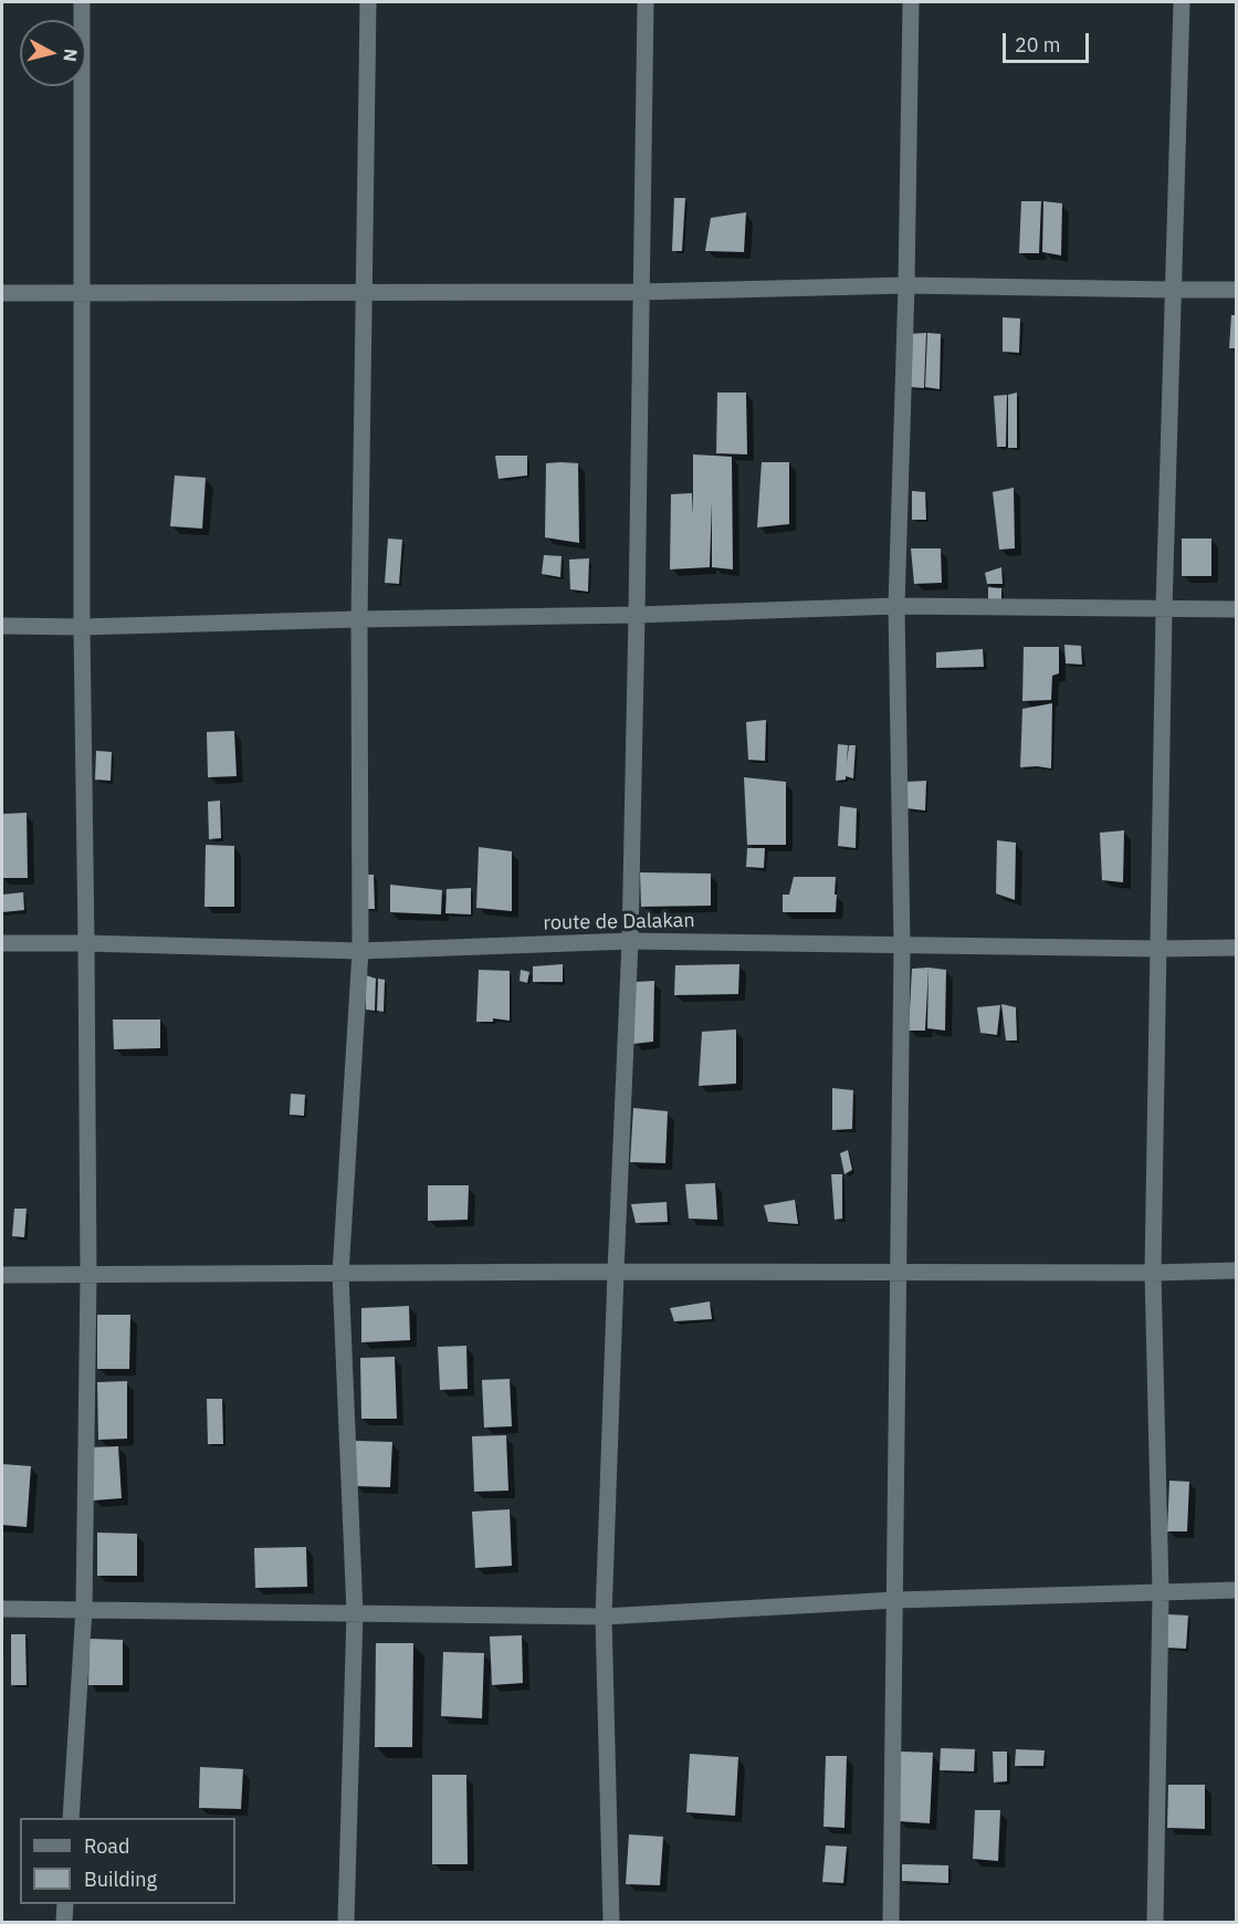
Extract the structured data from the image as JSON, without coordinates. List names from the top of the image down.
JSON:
{
  "streets": {
    "street": ["route de Dalakan"]
  },
  "legend": ["Road", "Building"],
  "scale_bar": "20 m",
  "north": "right"
}
